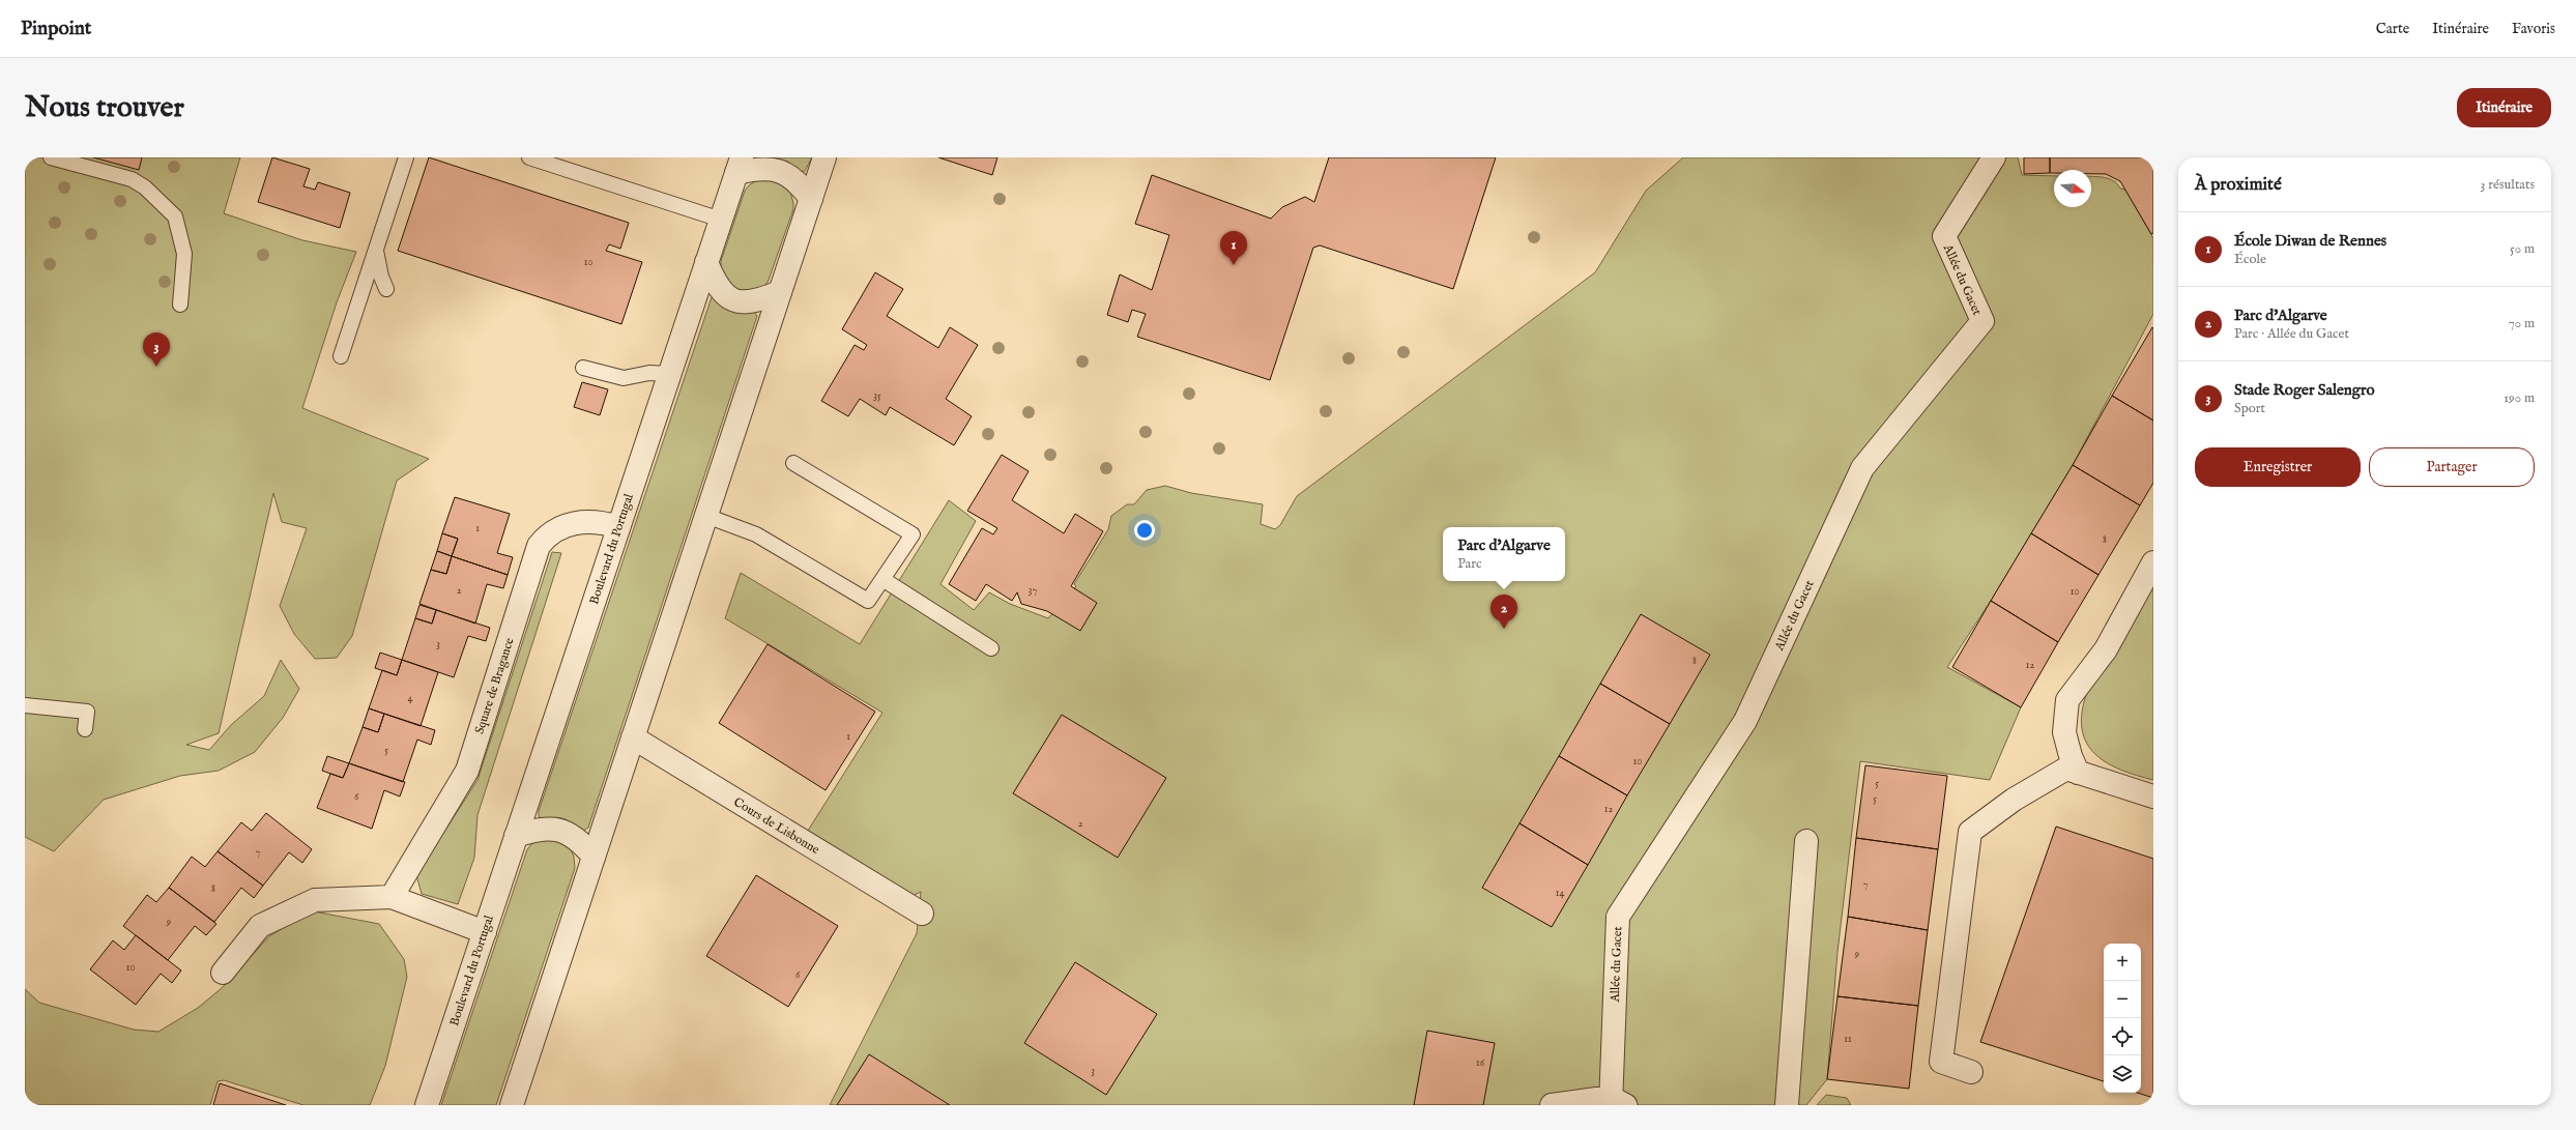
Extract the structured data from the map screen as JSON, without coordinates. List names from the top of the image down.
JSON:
{
  "streets": {
    "street": [
      "Allée du Gacet",
      "Boulevard du Portugal",
      "Square de Bragance",
      "Cours de Lisbonne"
    ]
  },
  "crossings": [
    ["Boulevard du Portugal", "Square de Bragance"]
  ],
  "house_numbers": [
    "10",
    "35",
    "1",
    "8",
    "2",
    "37",
    "10",
    "3",
    "8",
    "12",
    "4",
    "1",
    "5",
    "10",
    "5",
    "6",
    "5",
    "12",
    "2",
    "7",
    "7",
    "8",
    "14",
    "9",
    "9",
    "10",
    "6",
    "11",
    "16",
    "3"
  ],
  "north": "right",
  "page": {
    "header": "Pinpoint",
    "nav": ["Carte", "Itinéraire", "Favoris"],
    "buttons": [
      "Itinéraire",
      ["Enregistrer", "Partager"]
    ],
    "title": "Nous trouver",
    "heading": ["À proximité", "3 résultats"],
    "list": [
      {
        "mark": "1",
        "name": "École Diwan de Rennes",
        "note": "École",
        "value": "50 m"
      },
      {
        "mark": "2",
        "name": "Parc d'Algarve",
        "note": "Parc · Allée du Gacet",
        "value": "70 m"
      },
      {
        "mark": "3",
        "name": "Stade Roger Salengro",
        "note": "Sport",
        "value": "190 m"
      }
    ],
    "pins": ["1", "3", "2"],
    "popup": ["Parc d'Algarve", "Parc"],
    "map_buttons": ["+", "−"]
  }
}
